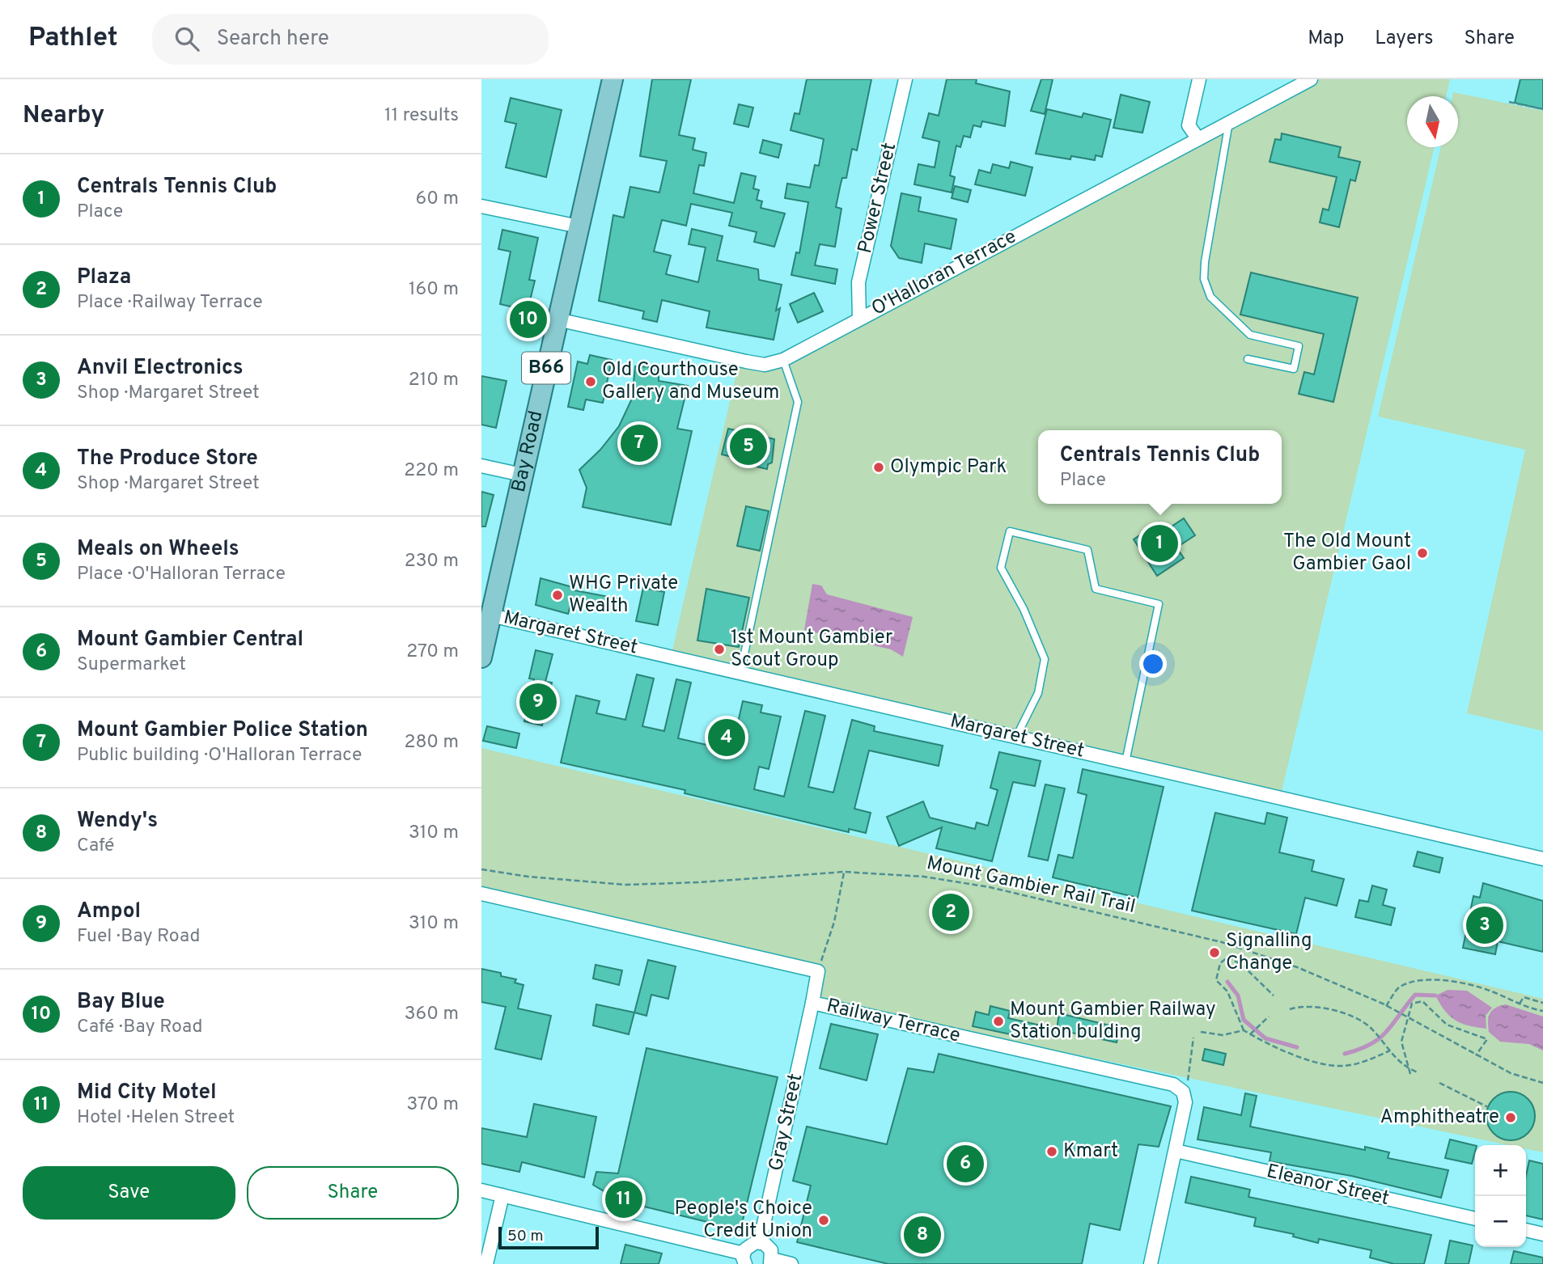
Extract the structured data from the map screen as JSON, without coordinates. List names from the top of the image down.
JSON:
{
  "streets": {
    "main road": ["B66", "Bay Road"],
    "street": [
      "Power Street",
      "O'Halloran Terrace",
      "Margaret Street",
      "Railway Terrace",
      "Gray Street",
      "Eleanor Street"
    ],
    "path": ["Mount Gambier Rail Trail"]
  },
  "crossings": [
    ["Power Street", "O'Halloran Terrace"],
    ["O'Halloran Terrace", "Bay Road"],
    ["Bay Road", "Margaret Street"],
    ["Railway Terrace", "Gray Street"]
  ],
  "places": [
    "Old Courthouse Gallery and Museum",
    "Olympic Park",
    "The Old Mount Gambier Gaol",
    "WHG Private Wealth",
    "1st Mount Gambier Scout Group",
    "Signalling Change",
    "Mount Gambier Railway Station bulding",
    "Amphitheatre",
    "Kmart",
    "People's Choice Credit Union"
  ],
  "scale_bar": "50 m",
  "north": "bottom",
  "page": {
    "header": "Pathlet",
    "search": "Search here",
    "nav": ["Map", "Layers", "Share"],
    "heading": ["Nearby", "11 results"],
    "list": [
      {
        "mark": "1",
        "name": "Centrals Tennis Club",
        "note": "Place",
        "value": "60 m"
      },
      {
        "mark": "2",
        "name": "Plaza",
        "note": "Place · Railway Terrace",
        "value": "160 m"
      },
      {
        "mark": "3",
        "name": "Anvil Electronics",
        "note": "Shop · Margaret Street",
        "value": "210 m"
      },
      {
        "mark": "4",
        "name": "The Produce Store",
        "note": "Shop · Margaret Street",
        "value": "220 m"
      },
      {
        "mark": "5",
        "name": "Meals on Wheels",
        "note": "Place · O'Halloran Terrace",
        "value": "230 m"
      },
      {
        "mark": "6",
        "name": "Mount Gambier Central",
        "note": "Supermarket",
        "value": "270 m"
      },
      {
        "mark": "7",
        "name": "Mount Gambier Police Station",
        "note": "Public building · O'Halloran Terrace",
        "value": "280 m"
      },
      {
        "mark": "8",
        "name": "Wendy's",
        "note": "Café",
        "value": "310 m"
      },
      {
        "mark": "9",
        "name": "Ampol",
        "note": "Fuel · Bay Road",
        "value": "310 m"
      },
      {
        "mark": "10",
        "name": "Bay Blue",
        "note": "Café · Bay Road",
        "value": "360 m"
      },
      {
        "mark": "11",
        "name": "Mid City Motel",
        "note": "Hotel · Helen Street",
        "value": "370 m"
      }
    ],
    "pins": [
      "10",
      "7",
      "5",
      "1",
      "9",
      "4",
      "2",
      "3",
      "6",
      "11",
      "8"
    ],
    "popup": ["Centrals Tennis Club", "Place"],
    "map_buttons": ["+", "−"],
    "buttons": ["Save", "Share"],
    "scale": "50 m"
  }
}
